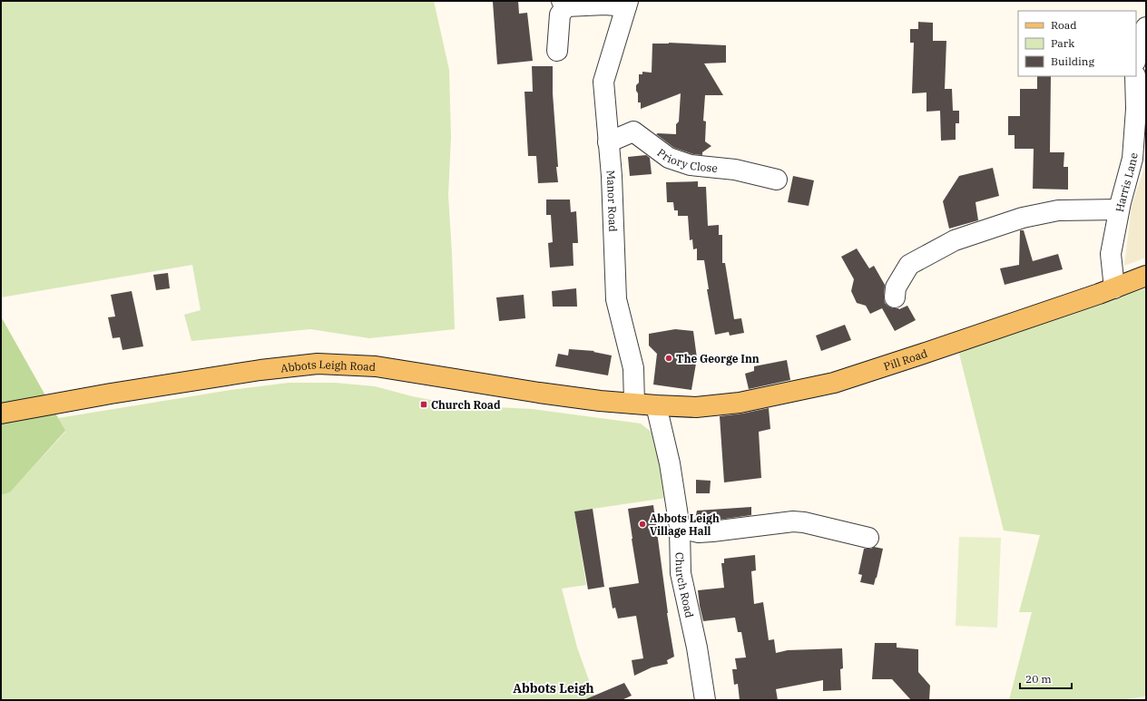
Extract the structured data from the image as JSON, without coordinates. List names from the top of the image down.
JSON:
{
  "streets": {
    "main road": ["Pill Road", "Abbots Leigh Road"],
    "street": [
      "Priory Close",
      "Harris Lane",
      "Manor Road",
      "Church Road"
    ]
  },
  "crossings": [
    ["Priory Close", "Manor Road"],
    ["Harris Lane", "Pill Road"],
    ["Manor Road", "Abbots Leigh Road"],
    ["Pill Road", "Abbots Leigh Road"],
    ["Pill Road", "Church Road"],
    ["Abbots Leigh Road", "Church Road"]
  ],
  "districts": ["Abbots Leigh"],
  "places": {
    "other": ["The George Inn", "Abbots Leigh Village Hall"],
    "transit": ["Church Road"]
  },
  "legend": ["Road", "Park", "Building"],
  "scale_bar": "20 m"
}
